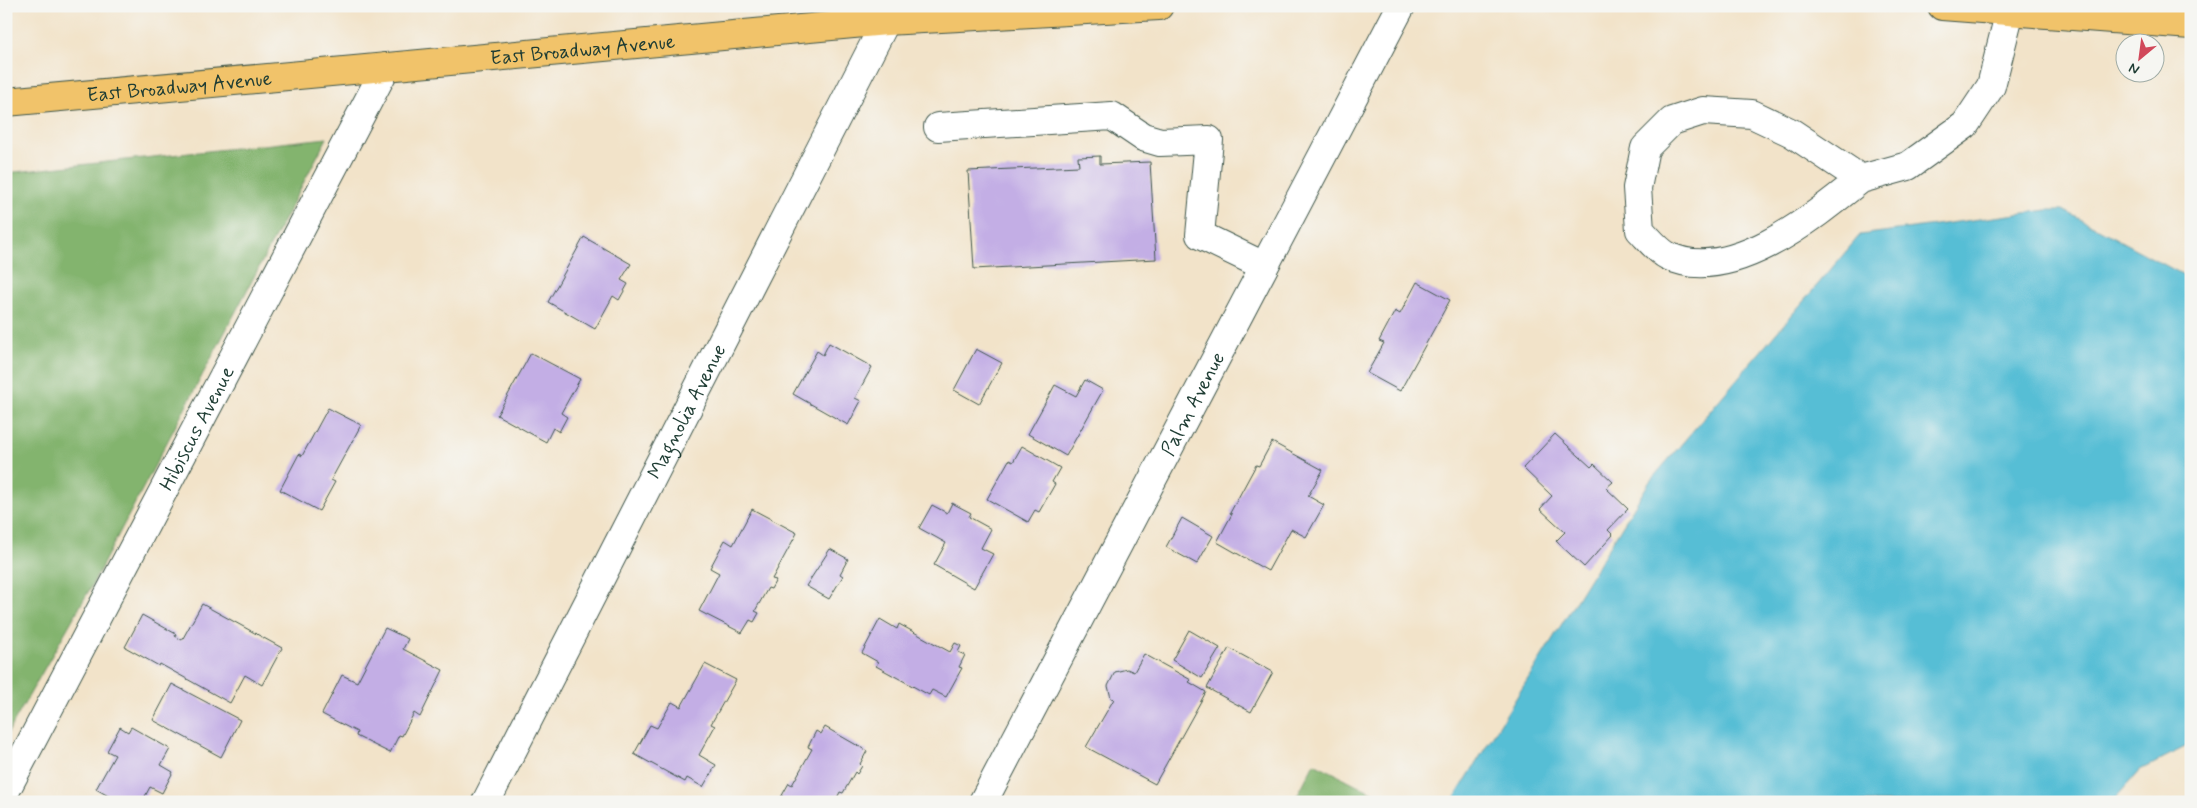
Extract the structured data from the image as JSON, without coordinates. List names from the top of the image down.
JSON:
{
  "streets": {
    "main road": ["East Broadway Avenue"],
    "street": ["Palm Avenue", "Magnolia Avenue", "Hibiscus Avenue"]
  },
  "crossings": [
    ["East Broadway Avenue", "Magnolia Avenue"],
    ["East Broadway Avenue", "Hibiscus Avenue"]
  ],
  "north": "bottom left"
}
